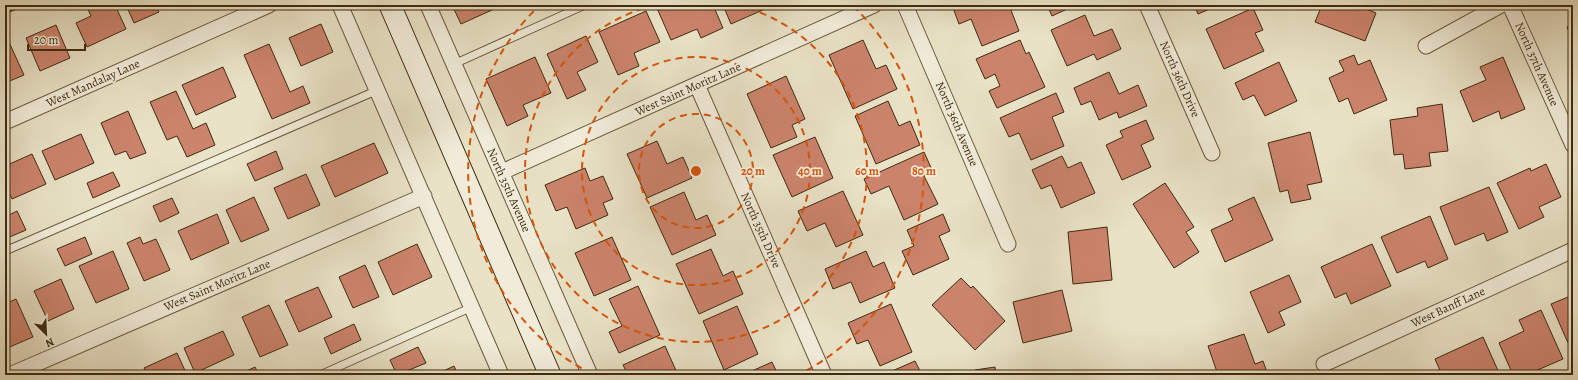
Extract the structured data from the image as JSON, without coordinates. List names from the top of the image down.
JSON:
{
  "streets": {
    "street": [
      "North 37th Avenue",
      "North 36th Drive",
      "West Mandalay Lane",
      "West Saint Moritz Lane",
      "North 36th Avenue",
      "North 35th Avenue",
      "North 35th Drive",
      "West Banff Lane"
    ]
  },
  "crossings": [
    ["West Saint Moritz Lane", "North 35th Avenue"],
    ["West Saint Moritz Lane", "North 35th Drive"]
  ],
  "scale_bar": "20 m",
  "north": "bottom right",
  "rings": [
    "20 m",
    "40 m",
    "60 m",
    "80 m"
  ]
}
